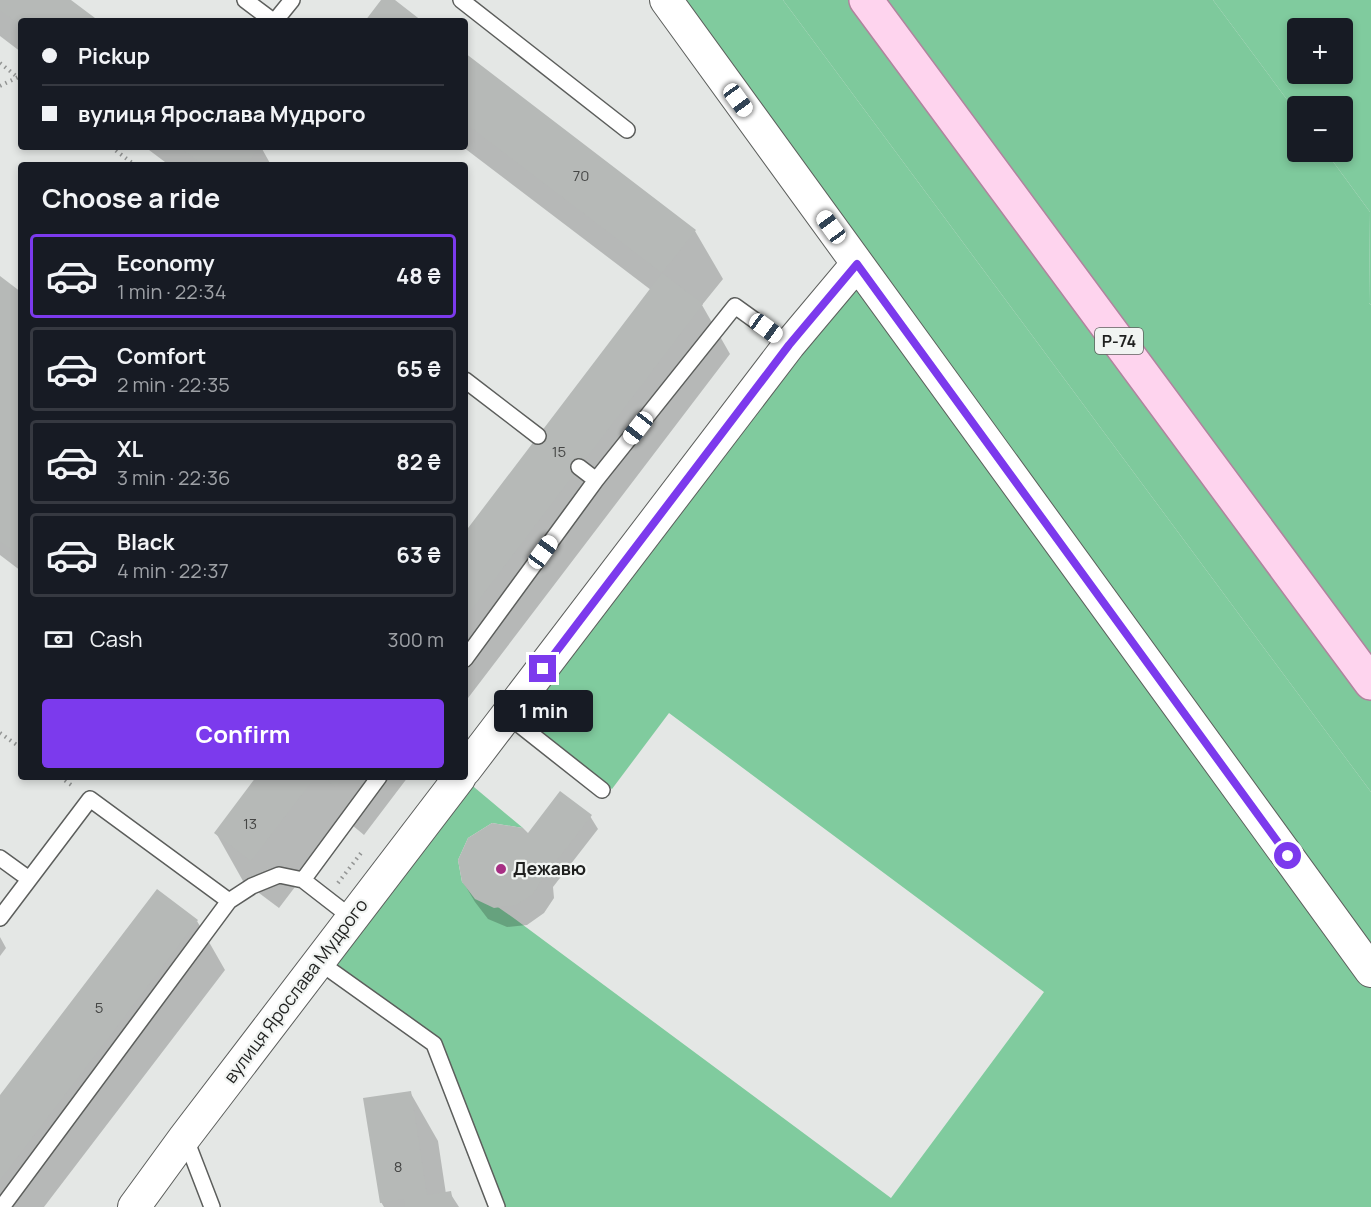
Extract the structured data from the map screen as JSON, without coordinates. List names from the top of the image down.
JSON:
{
  "streets": {
    "main road": ["Р-74"],
    "street": ["вулиця Ярослава Мудрого"]
  },
  "places": ["Дежавю"],
  "house_numbers": [
    "70",
    "15",
    "13",
    "5",
    "8"
  ],
  "page": {
    "map_buttons": ["+", "−"],
    "banner": ["Pickup", "вулиця Ярослава Мудрого"],
    "heading": "Choose a ride",
    "list": [
      {
        "name": "Economy",
        "note": "1 min · 22:34",
        "value": "48 ₴"
      },
      {
        "name": "Comfort",
        "note": "2 min · 22:35",
        "value": "65 ₴"
      },
      {
        "name": "XL",
        "note": "3 min · 22:36",
        "value": "82 ₴"
      },
      {
        "name": "Black",
        "note": "4 min · 22:37",
        "value": "63 ₴"
      }
    ],
    "pay": ["Cash", "300 m"],
    "buttons": "Confirm",
    "bubble": "1 min"
  }
}
